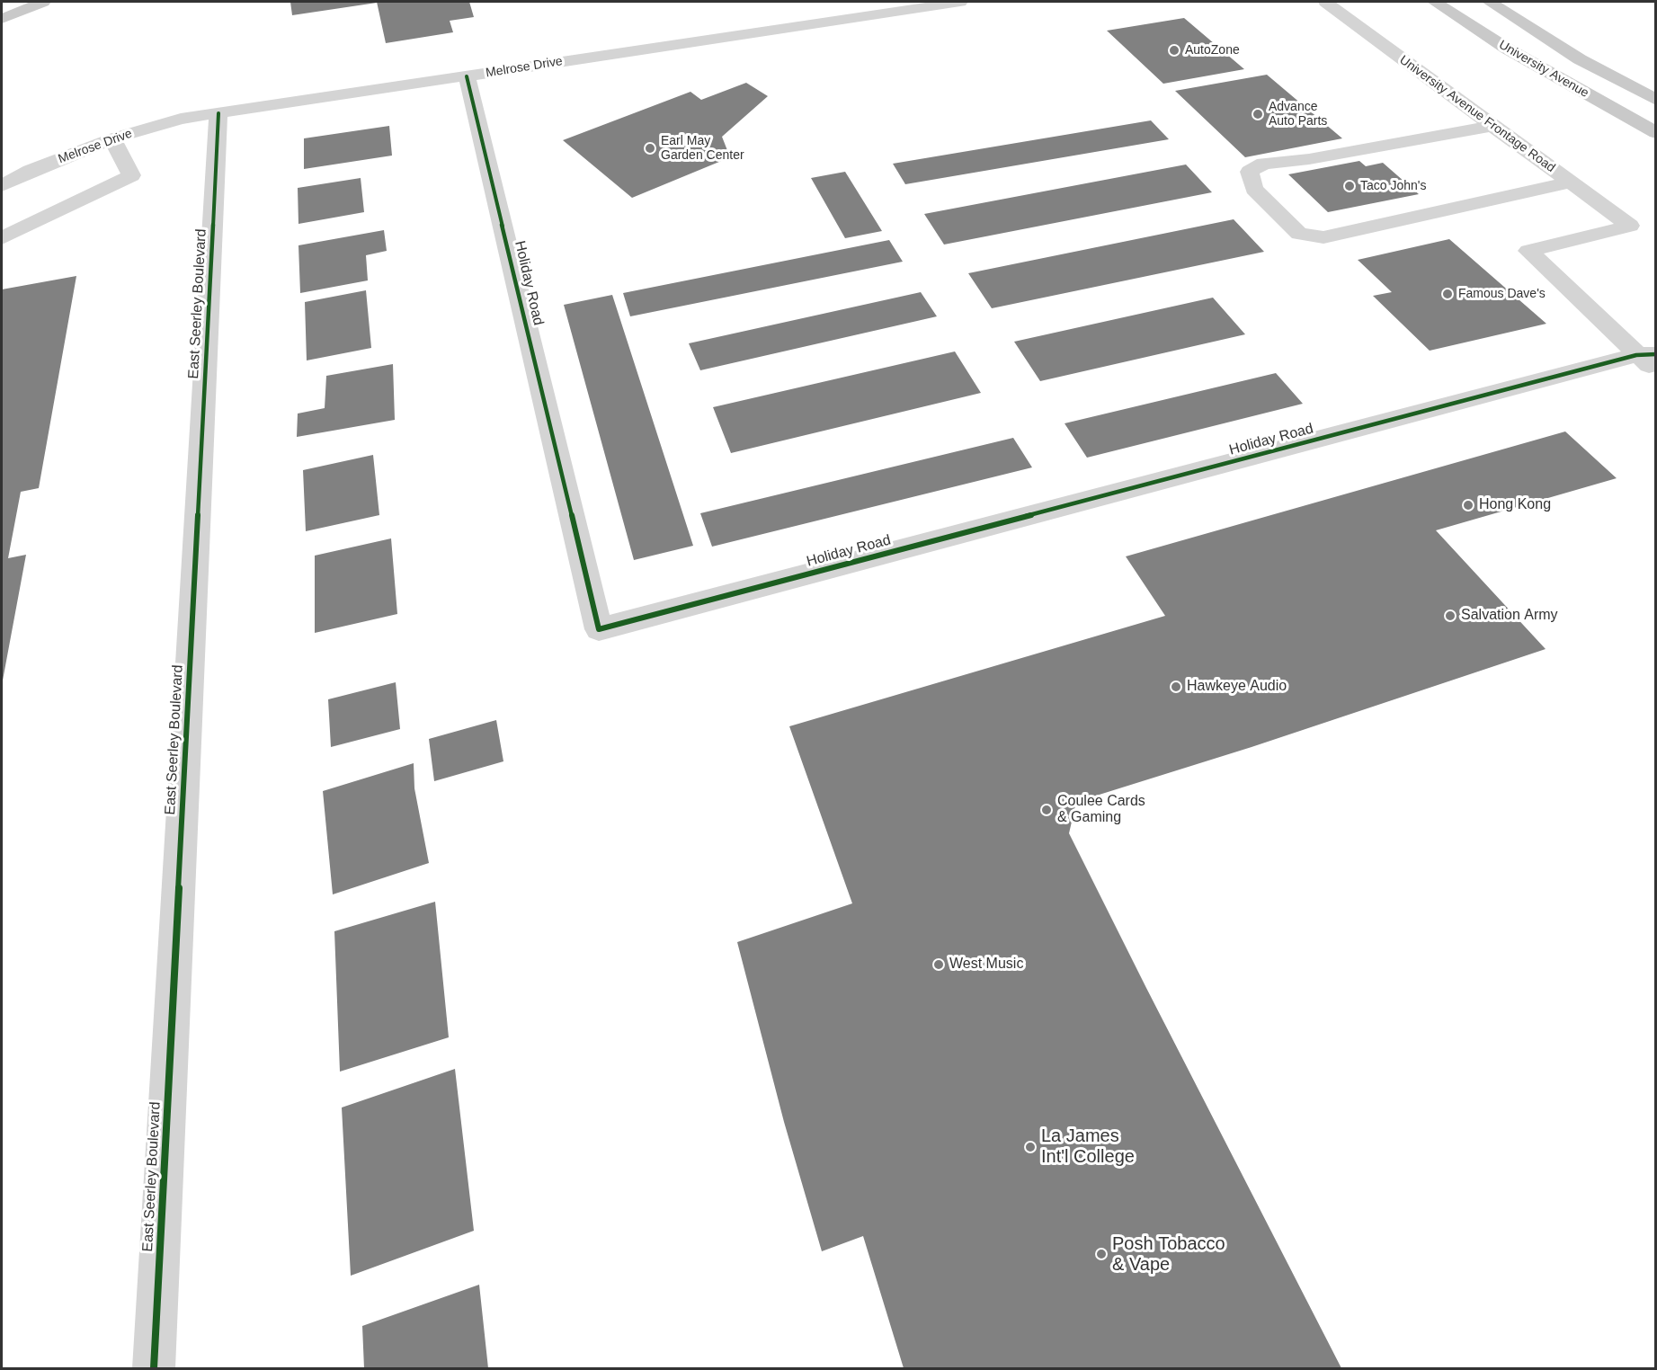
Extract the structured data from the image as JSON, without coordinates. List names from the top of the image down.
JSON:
{
  "streets": {
    "main road": ["University Avenue"],
    "street": [
      "Melrose Drive",
      "University Avenue Frontage Road",
      "Holiday Road",
      "East Seerley Boulevard"
    ]
  },
  "crossings": [
    ["Melrose Drive", "Holiday Road"],
    ["Melrose Drive", "East Seerley Boulevard"],
    ["University Avenue Frontage Road", "Holiday Road"]
  ],
  "places": [
    "AutoZone",
    "Advance Auto Parts",
    "Earl May Garden Center",
    "Taco John's",
    "Famous Dave's",
    "Hong Kong",
    "Salvation Army",
    "Hawkeye Audio",
    "Coulee Cards & Gaming",
    "West Music",
    "La James Int'l College",
    "Posh Tobacco & Vape"
  ]
}
